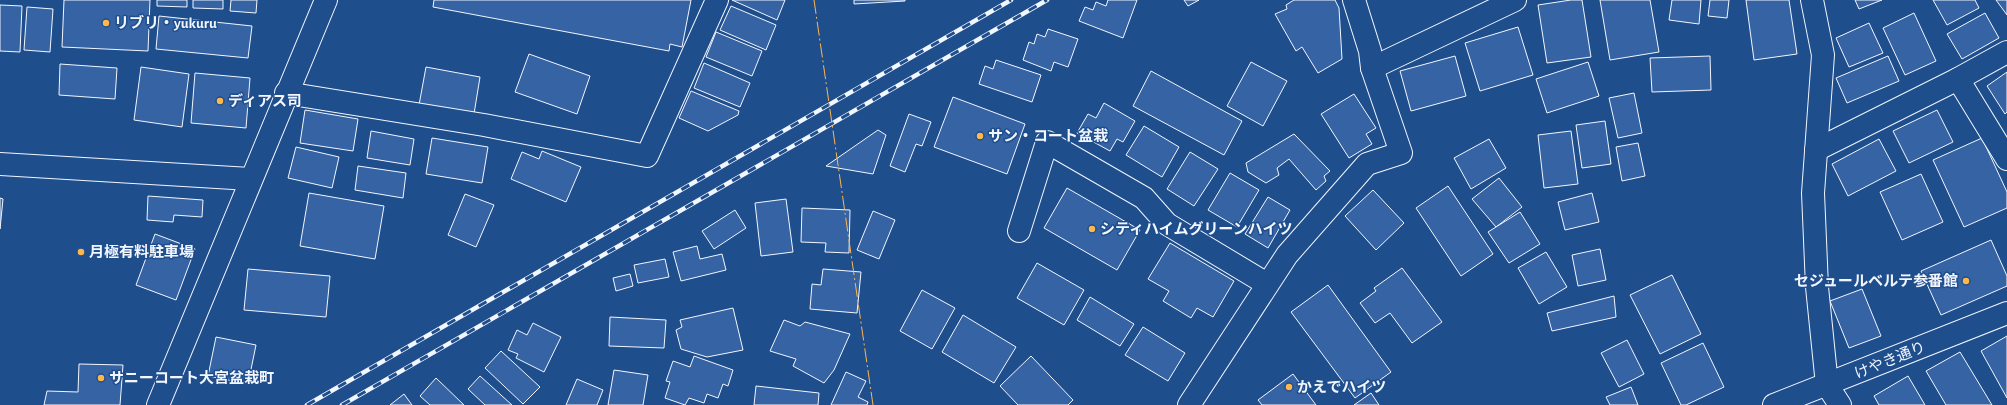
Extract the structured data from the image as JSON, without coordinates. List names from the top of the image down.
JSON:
{
  "streets": {
    "street": ["けやき通り"]
  },
  "places": [
    "リブリ・yukuru",
    "ディアス司",
    "サン・コート盆栽",
    "シティハイムグリーンハイツ",
    "月極有料駐車場",
    "セジュールベルテ参番館",
    "サニーコート大宮盆栽町",
    "かえでハイツ"
  ]
}
